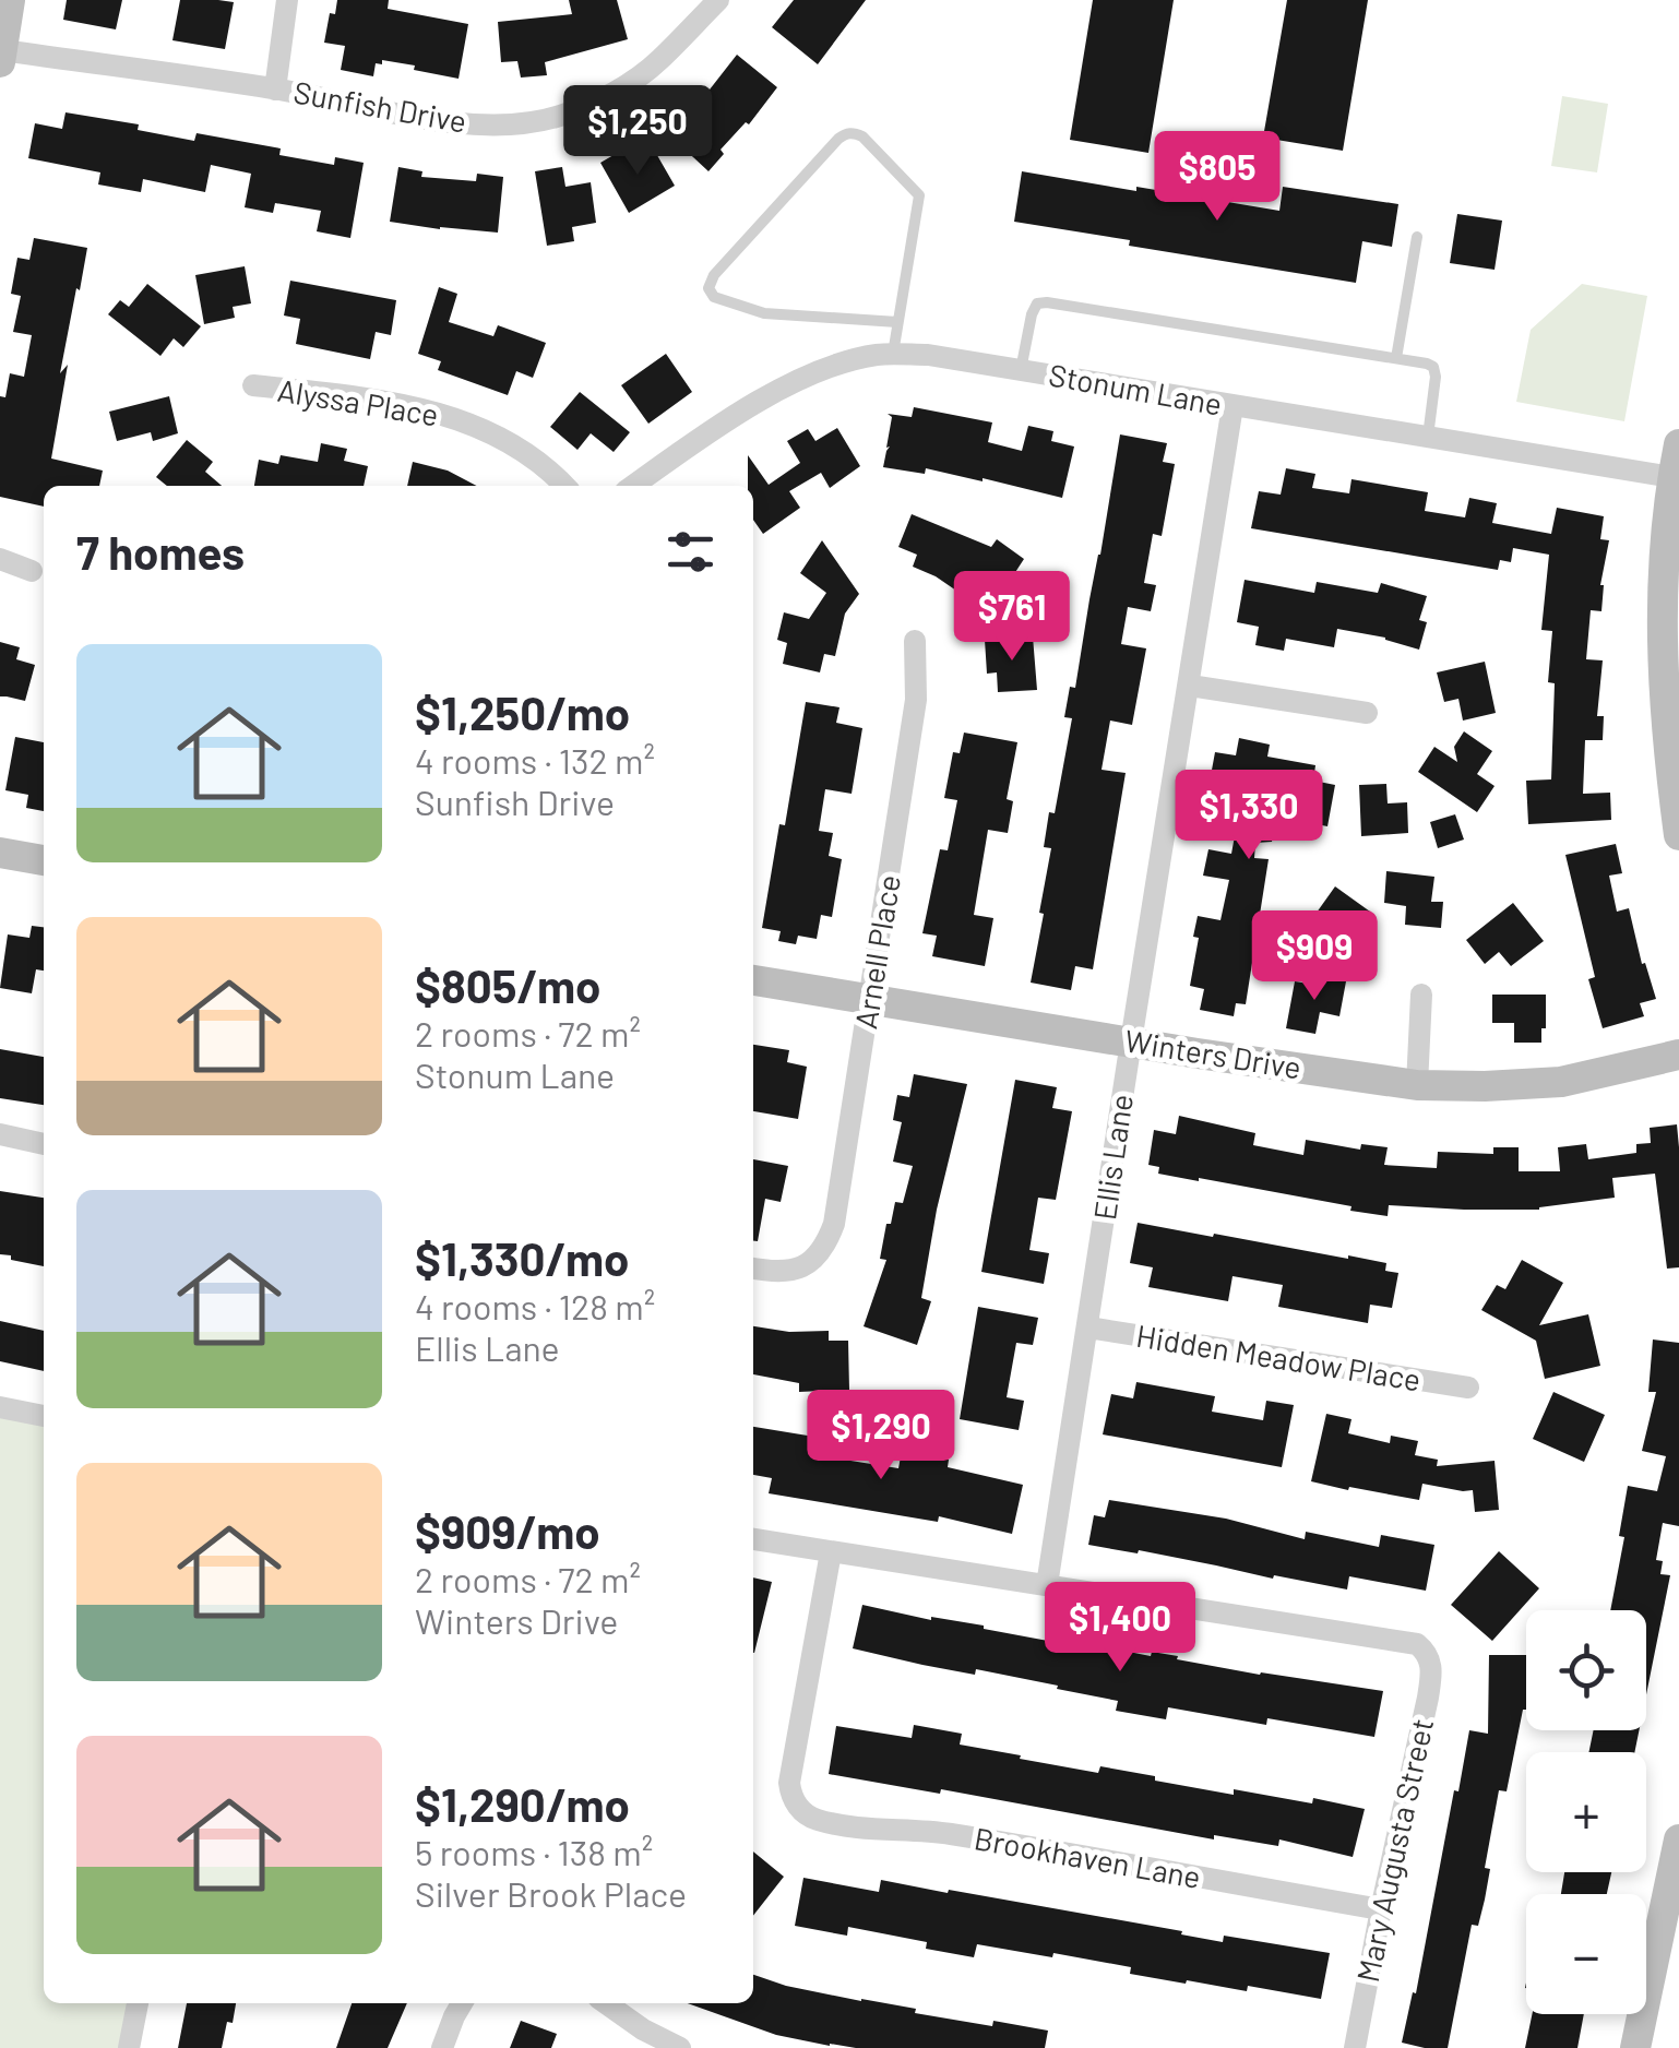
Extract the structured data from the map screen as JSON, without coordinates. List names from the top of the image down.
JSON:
{
  "streets": {
    "street": [
      "Sunfish Drive",
      "Stonum Lane",
      "Alyssa Place",
      "Arnell Place",
      "Winters Drive",
      "Ellis Lane",
      "Hidden Meadow Place",
      "Mary Augusta Street",
      "Brookhaven Lane"
    ]
  },
  "crossings": [
    ["Stonum Lane", "Ellis Lane"],
    ["Arnell Place", "Winters Drive"],
    ["Winters Drive", "Ellis Lane"],
    ["Ellis Lane", "Hidden Meadow Place"],
    ["Ellis Lane", "Mary Augusta Street"],
    ["Mary Augusta Street", "Brookhaven Lane"]
  ],
  "page": {
    "price": [
      "$1,250",
      "$805",
      "$761",
      "$1,330",
      "$909",
      "$1,290",
      "$1,400"
    ],
    "heading": "7 homes",
    "list": [
      {
        "name": "$1,250/mo",
        "note": "4 rooms · 132 m² · Sunfish Drive"
      },
      {
        "name": "$805/mo",
        "note": "2 rooms · 72 m² · Stonum Lane"
      },
      {
        "name": "$1,330/mo",
        "note": "4 rooms · 128 m² · Ellis Lane"
      },
      {
        "name": "$909/mo",
        "note": "2 rooms · 72 m² · Winters Drive"
      },
      {
        "name": "$1,290/mo",
        "note": "5 rooms · 138 m² · Silver Brook Place"
      }
    ],
    "map_buttons": ["+", "−"]
  }
}
